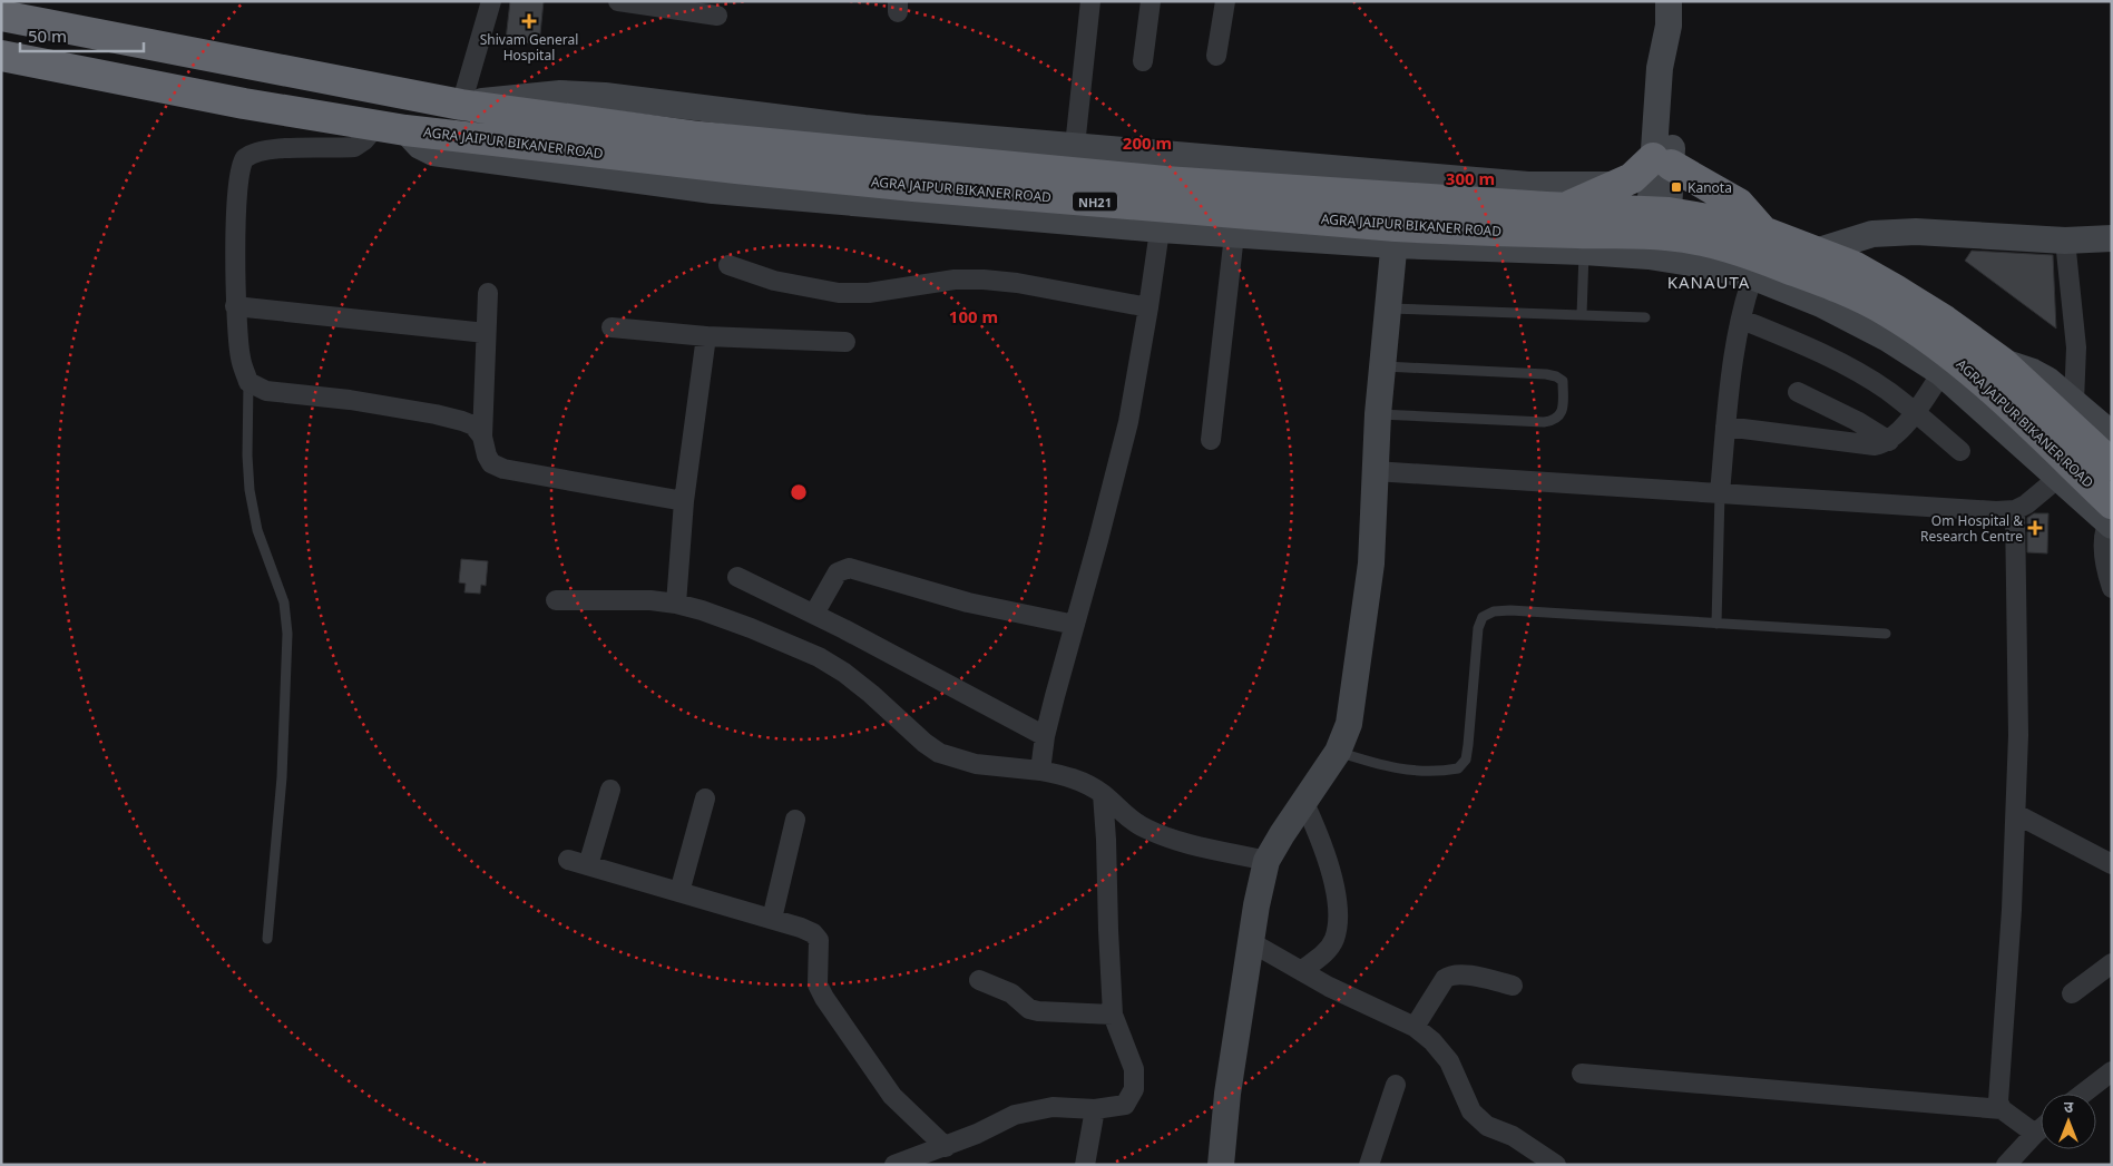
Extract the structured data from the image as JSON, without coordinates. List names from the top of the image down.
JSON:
{
  "streets": {
    "highway": ["AGRA JAIPUR BIKANER ROAD", "NH21"]
  },
  "districts": ["KANAUTA"],
  "places": {
    "health": ["Shivam General Hospital", "Om Hospital & Research Centre"],
    "transit": ["Kanota"]
  },
  "scale_bar": "50 m",
  "north": "top",
  "rings": ["200 m", "300 m", "100 m"]
}
